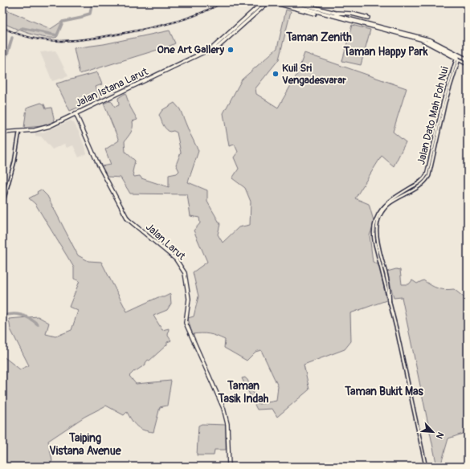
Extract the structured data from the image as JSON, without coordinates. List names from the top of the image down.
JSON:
{
  "streets": {
    "main road": ["Jalan Istana Larut", "Jalan Larut"],
    "street": ["Jalan Dato Mah Poh Nui"]
  },
  "crossings": [
    ["Jalan Istana Larut", "Jalan Larut"]
  ],
  "districts": [
    "Taman Zenith",
    "Taman Happy Park",
    "Taman Tasik Indah",
    "Taman Bukit Mas",
    "Taiping Vistana Avenue"
  ],
  "places": ["One Art Gallery", "Kuil Sri Vengadesvarar"],
  "north": "bottom right"
}
